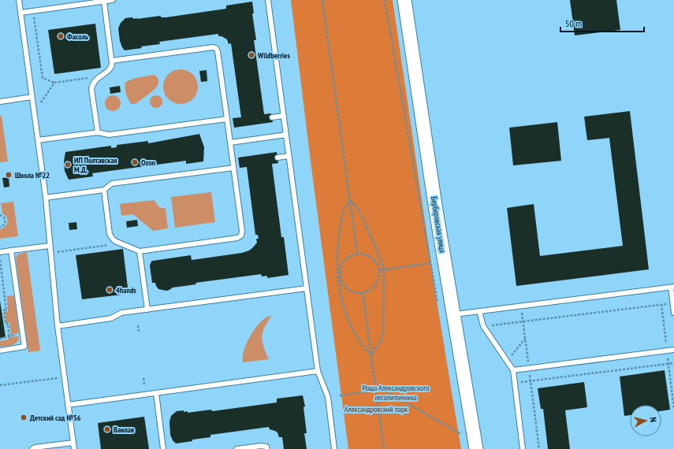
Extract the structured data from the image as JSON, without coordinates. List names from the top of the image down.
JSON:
{
  "streets": {
    "street": ["Берберовская улица"]
  },
  "parks": ["Роща Александровского лесопитомника", "Александровский парк"],
  "places": [
    "Фасоль",
    "Wildberries",
    "Ozon",
    "ИП Полтавская М.Д.",
    "Школа №22",
    "4hands",
    "Детский сад №56",
    "Ванлав"
  ],
  "scale_bar": "50 m",
  "north": "right"
}
